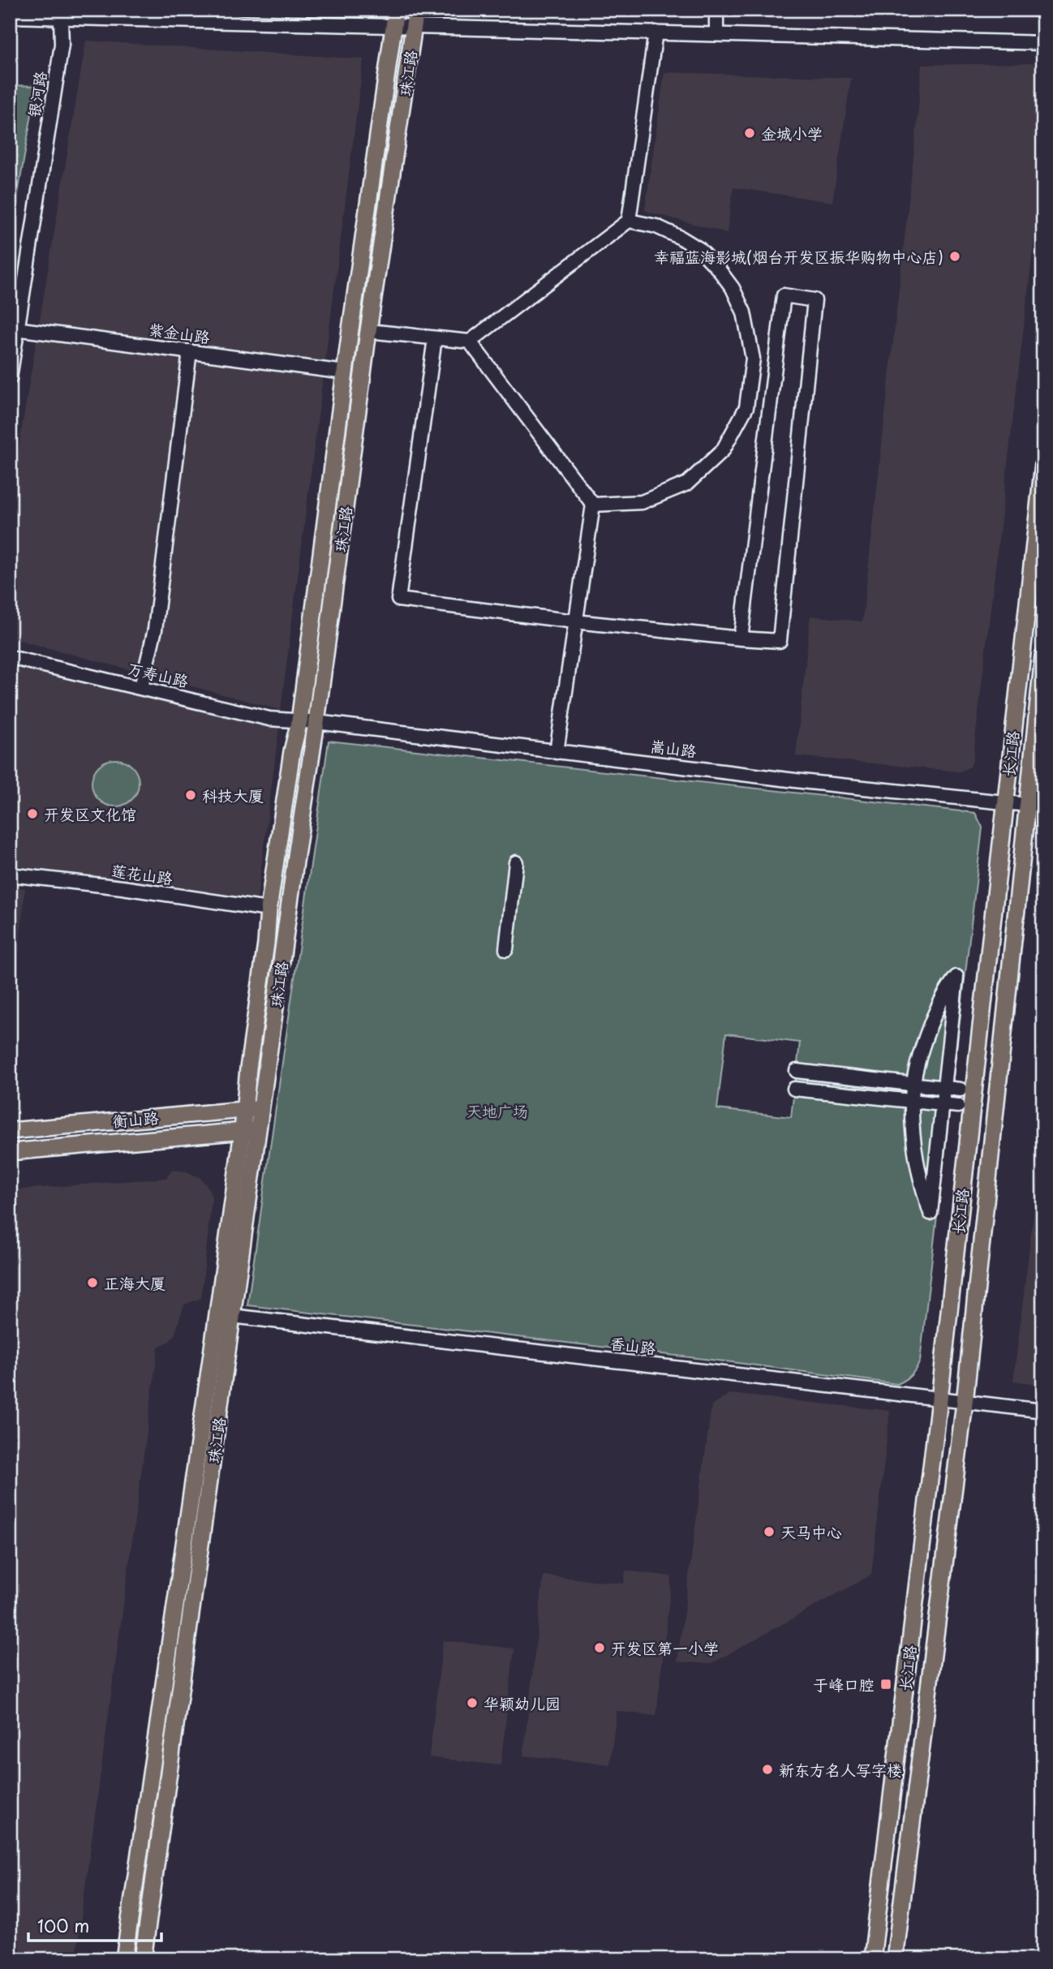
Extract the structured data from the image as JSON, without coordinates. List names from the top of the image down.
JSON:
{
  "streets": {
    "main road": ["珠江路", "长江路", "衡山路"],
    "street": [
      "银河路",
      "紫金山路",
      "万寿山路",
      "嵩山路",
      "莲花山路",
      "香山路"
    ]
  },
  "crossings": [
    ["珠江路", "嵩山路"],
    ["珠江路", "衡山路"],
    ["珠江路", "香山路"],
    ["银河路", "紫金山路"],
    ["万寿山路", "嵩山路"],
    ["嵩山路", "长江路"],
    ["长江路", "香山路"]
  ],
  "parks": ["天地广场"],
  "places": {
    "other": [
      "金城小学",
      "幸福蓝海影城(烟台开发区振华购物中心店)",
      "科技大厦",
      "开发区文化馆",
      "正海大厦",
      "天马中心",
      "开发区第一小学",
      "华颖幼儿园",
      "新东方名人写字楼"
    ],
    "transit": ["于峰口腔"]
  },
  "scale_bar": "100 m"
}
